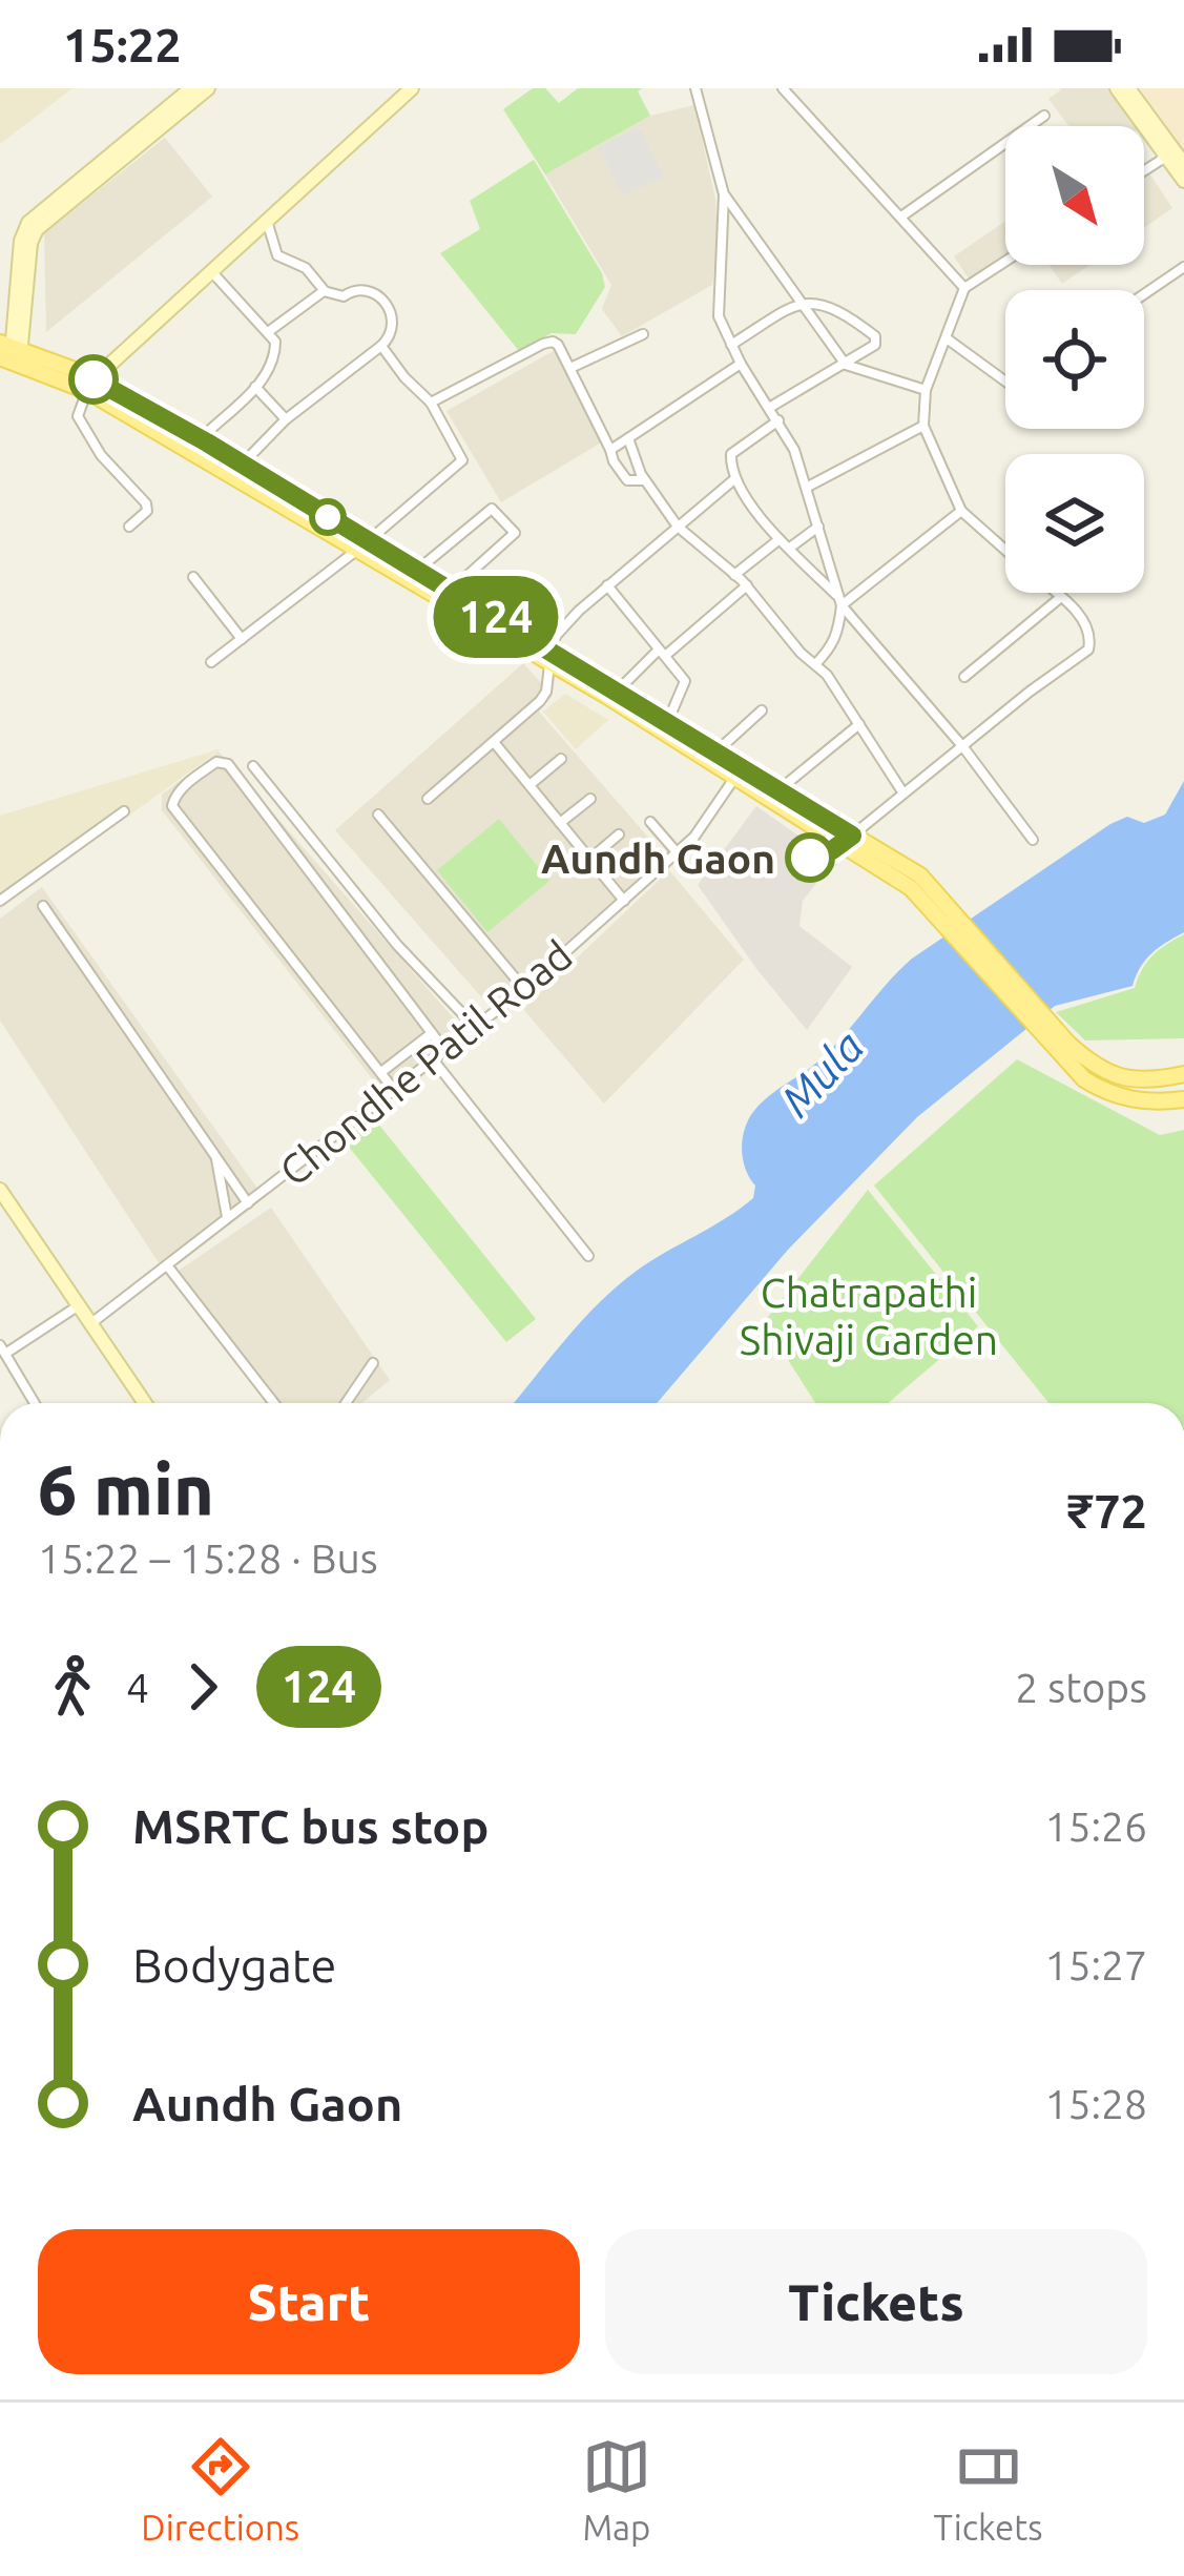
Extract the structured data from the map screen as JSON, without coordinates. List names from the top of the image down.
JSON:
{
  "streets": {
    "street": ["Chondhe Patil Road"]
  },
  "water": ["Mula"],
  "parks": ["Chatrapathi Shivaji Garden"],
  "places": ["Aundh Gaon"],
  "lines": ["bus line 124"],
  "north": "bottom right",
  "page": {
    "status": "15:22",
    "on_map": "124",
    "heading": ["6 min", "15:22 – 15:28 · Bus", "₹72"],
    "legs": ["4", "124", "2 stops"],
    "list": [
      {
        "name": "MSRTC bus stop",
        "value": "15:26"
      },
      {
        "name": "Bodygate",
        "value": "15:27"
      },
      {
        "name": "Aundh Gaon",
        "value": "15:28"
      }
    ],
    "buttons": ["Start", "Tickets"],
    "tabs": ["Directions", "Map", "Tickets"]
  }
}
